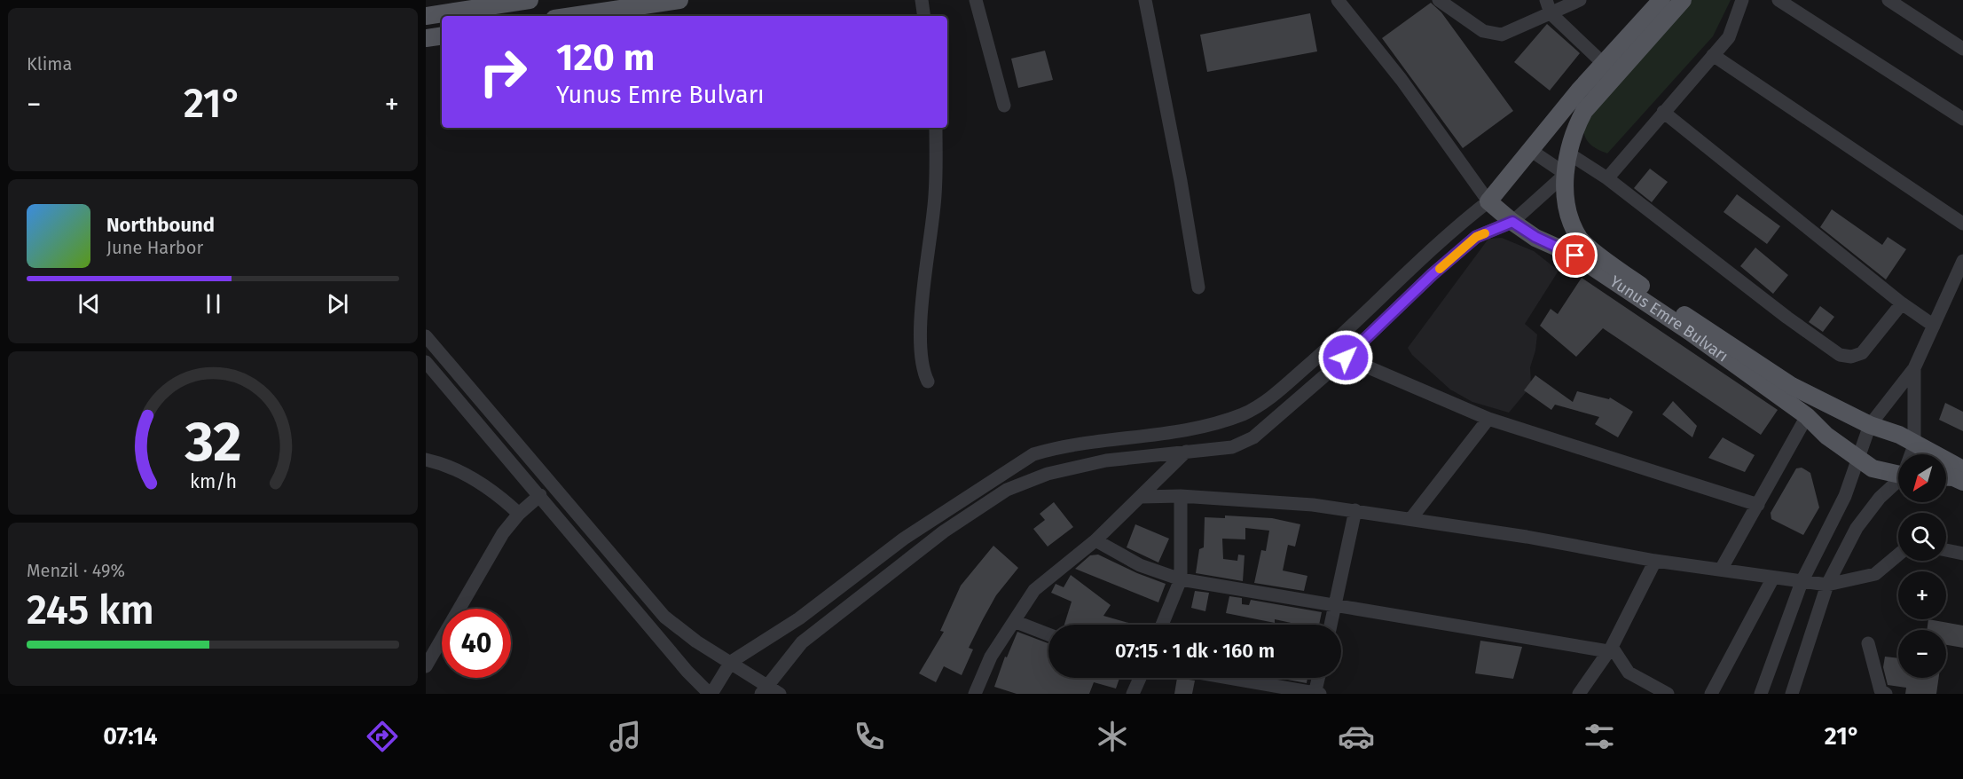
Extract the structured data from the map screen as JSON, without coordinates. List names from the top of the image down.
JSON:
{
  "streets": {
    "main road": ["Yunus Emre Bulvarı"]
  },
  "north": "bottom left",
  "page": {
    "tile": [
      "Klima",
      ["Menzil · 49%", "245 km"]
    ],
    "turn": ["120 m", "Yunus Emre Bulvarı"],
    "heat": ["−", "21°", "+"],
    "song": ["Northbound", "June Harbor"],
    "map_buttons": ["+", "−"],
    "limit": "40",
    "trip": "07:15 · 1 dk · 160 m",
    "tabs": ["07:14", "21°"],
    "gauge": ["32", "km/h"]
  }
}
